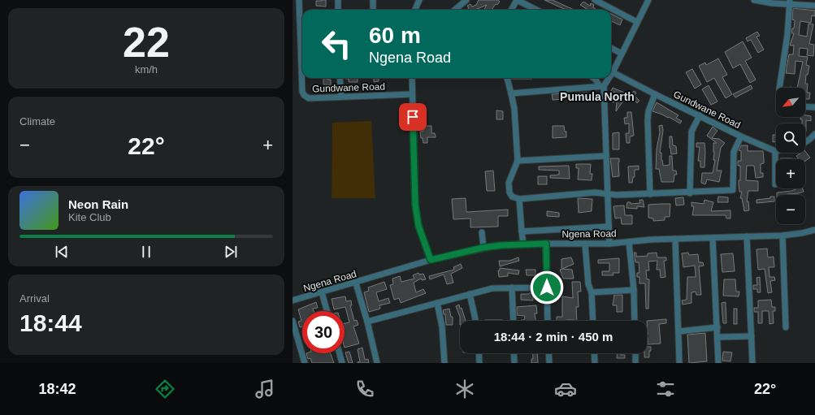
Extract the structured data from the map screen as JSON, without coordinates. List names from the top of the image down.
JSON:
{
  "streets": {
    "street": ["Gundwane Road", "Ngena Road"]
  },
  "districts": ["Pumula North"],
  "north": "bottom left",
  "page": {
    "tile": [
      ["22", "km/h"],
      "Climate",
      ["Arrival", "18:44"]
    ],
    "turn": ["60 m", "Ngena Road"],
    "map_buttons": ["+", "−"],
    "heat": ["−", "22°", "+"],
    "song": ["Neon Rain", "Kite Club"],
    "limit": "30",
    "trip": "18:44 · 2 min · 450 m",
    "tabs": ["18:42", "22°"]
  }
}
